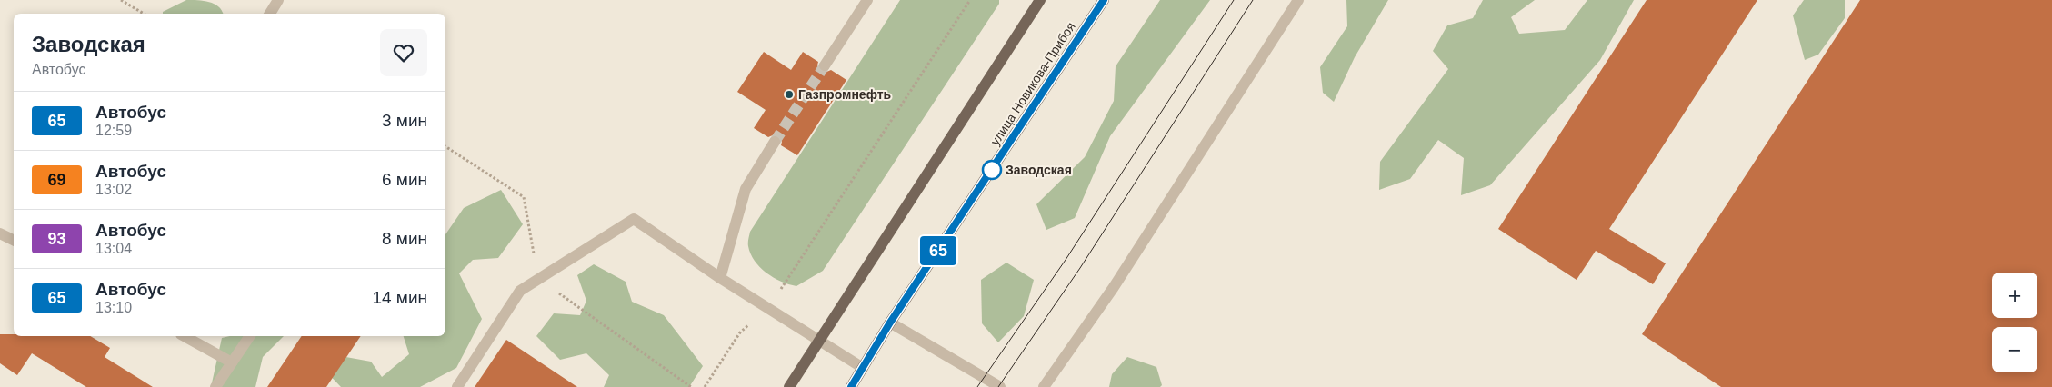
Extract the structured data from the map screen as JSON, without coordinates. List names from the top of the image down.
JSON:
{
  "streets": {
    "main road": ["улица Новикова-Прибоя"]
  },
  "places": ["Газпромнефть", "Заводская"],
  "lines": ["bus line 65"],
  "page": {
    "on_map": "65",
    "heading": ["Заводская", "Автобус"],
    "list": [
      {
        "mark": "65",
        "name": "Автобус",
        "note": "12:59",
        "value": "3 мин"
      },
      {
        "mark": "69",
        "name": "Автобус",
        "note": "13:02",
        "value": "6 мин"
      },
      {
        "mark": "93",
        "name": "Автобус",
        "note": "13:04",
        "value": "8 мин"
      },
      {
        "mark": "65",
        "name": "Автобус",
        "note": "13:10",
        "value": "14 мин"
      }
    ],
    "map_buttons": ["+", "−"]
  }
}
